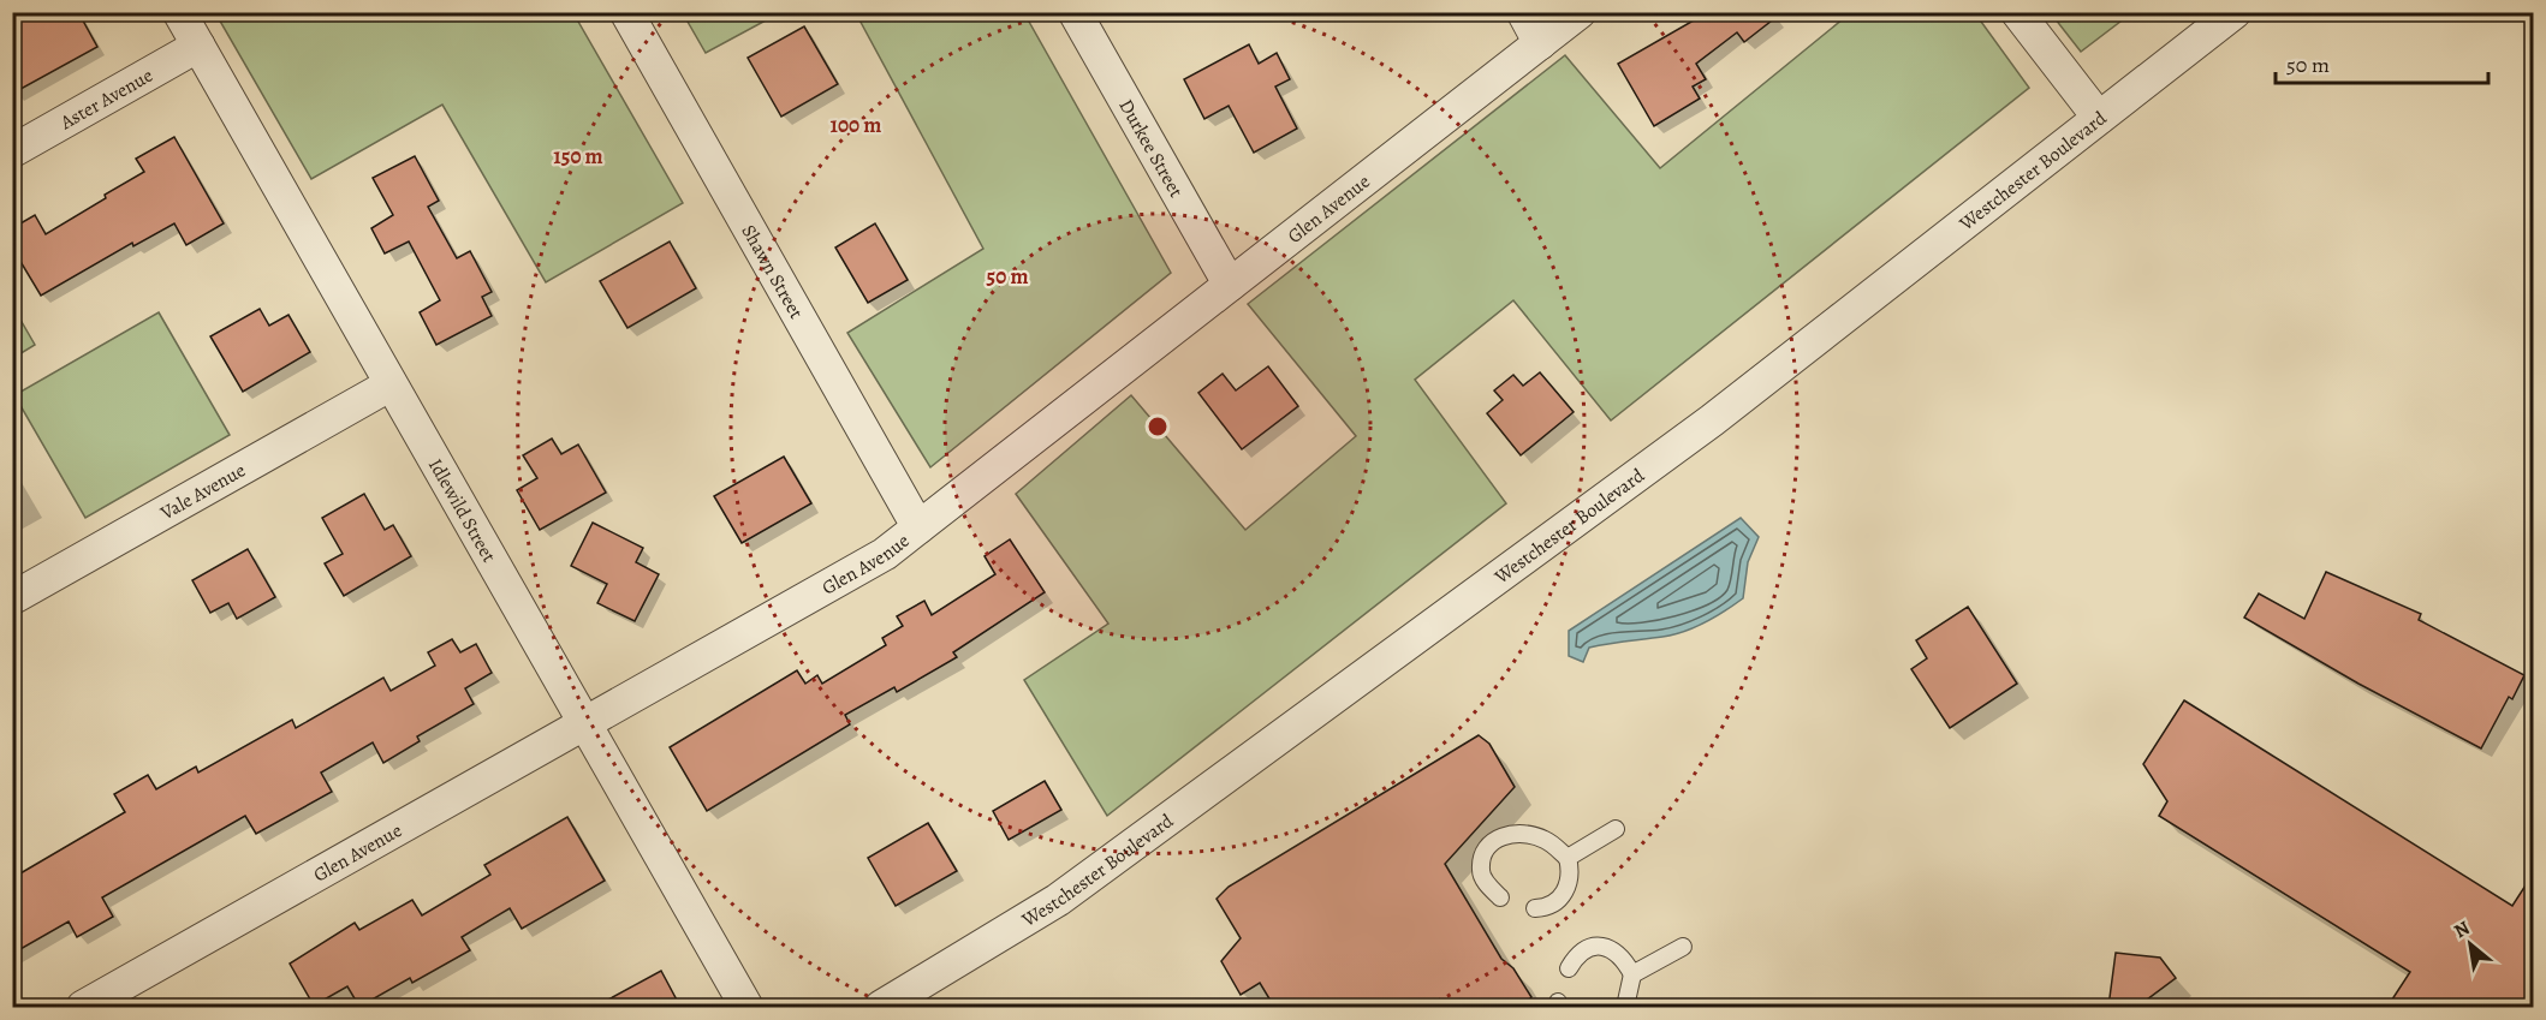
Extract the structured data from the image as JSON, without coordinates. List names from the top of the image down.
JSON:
{
  "streets": {
    "street": [
      "Aster Avenue",
      "Durkee Street",
      "Westchester Boulevard",
      "Glen Avenue",
      "Shawn Street",
      "Vale Avenue",
      "Idlewild Street"
    ]
  },
  "crossings": [
    ["Aster Avenue", "Idlewild Street"],
    ["Durkee Street", "Glen Avenue"],
    ["Glen Avenue", "Shawn Street"],
    ["Glen Avenue", "Idlewild Street"],
    ["Vale Avenue", "Idlewild Street"]
  ],
  "scale_bar": "50 m",
  "north": "top left",
  "rings": ["100 m", "150 m", "50 m"]
}
